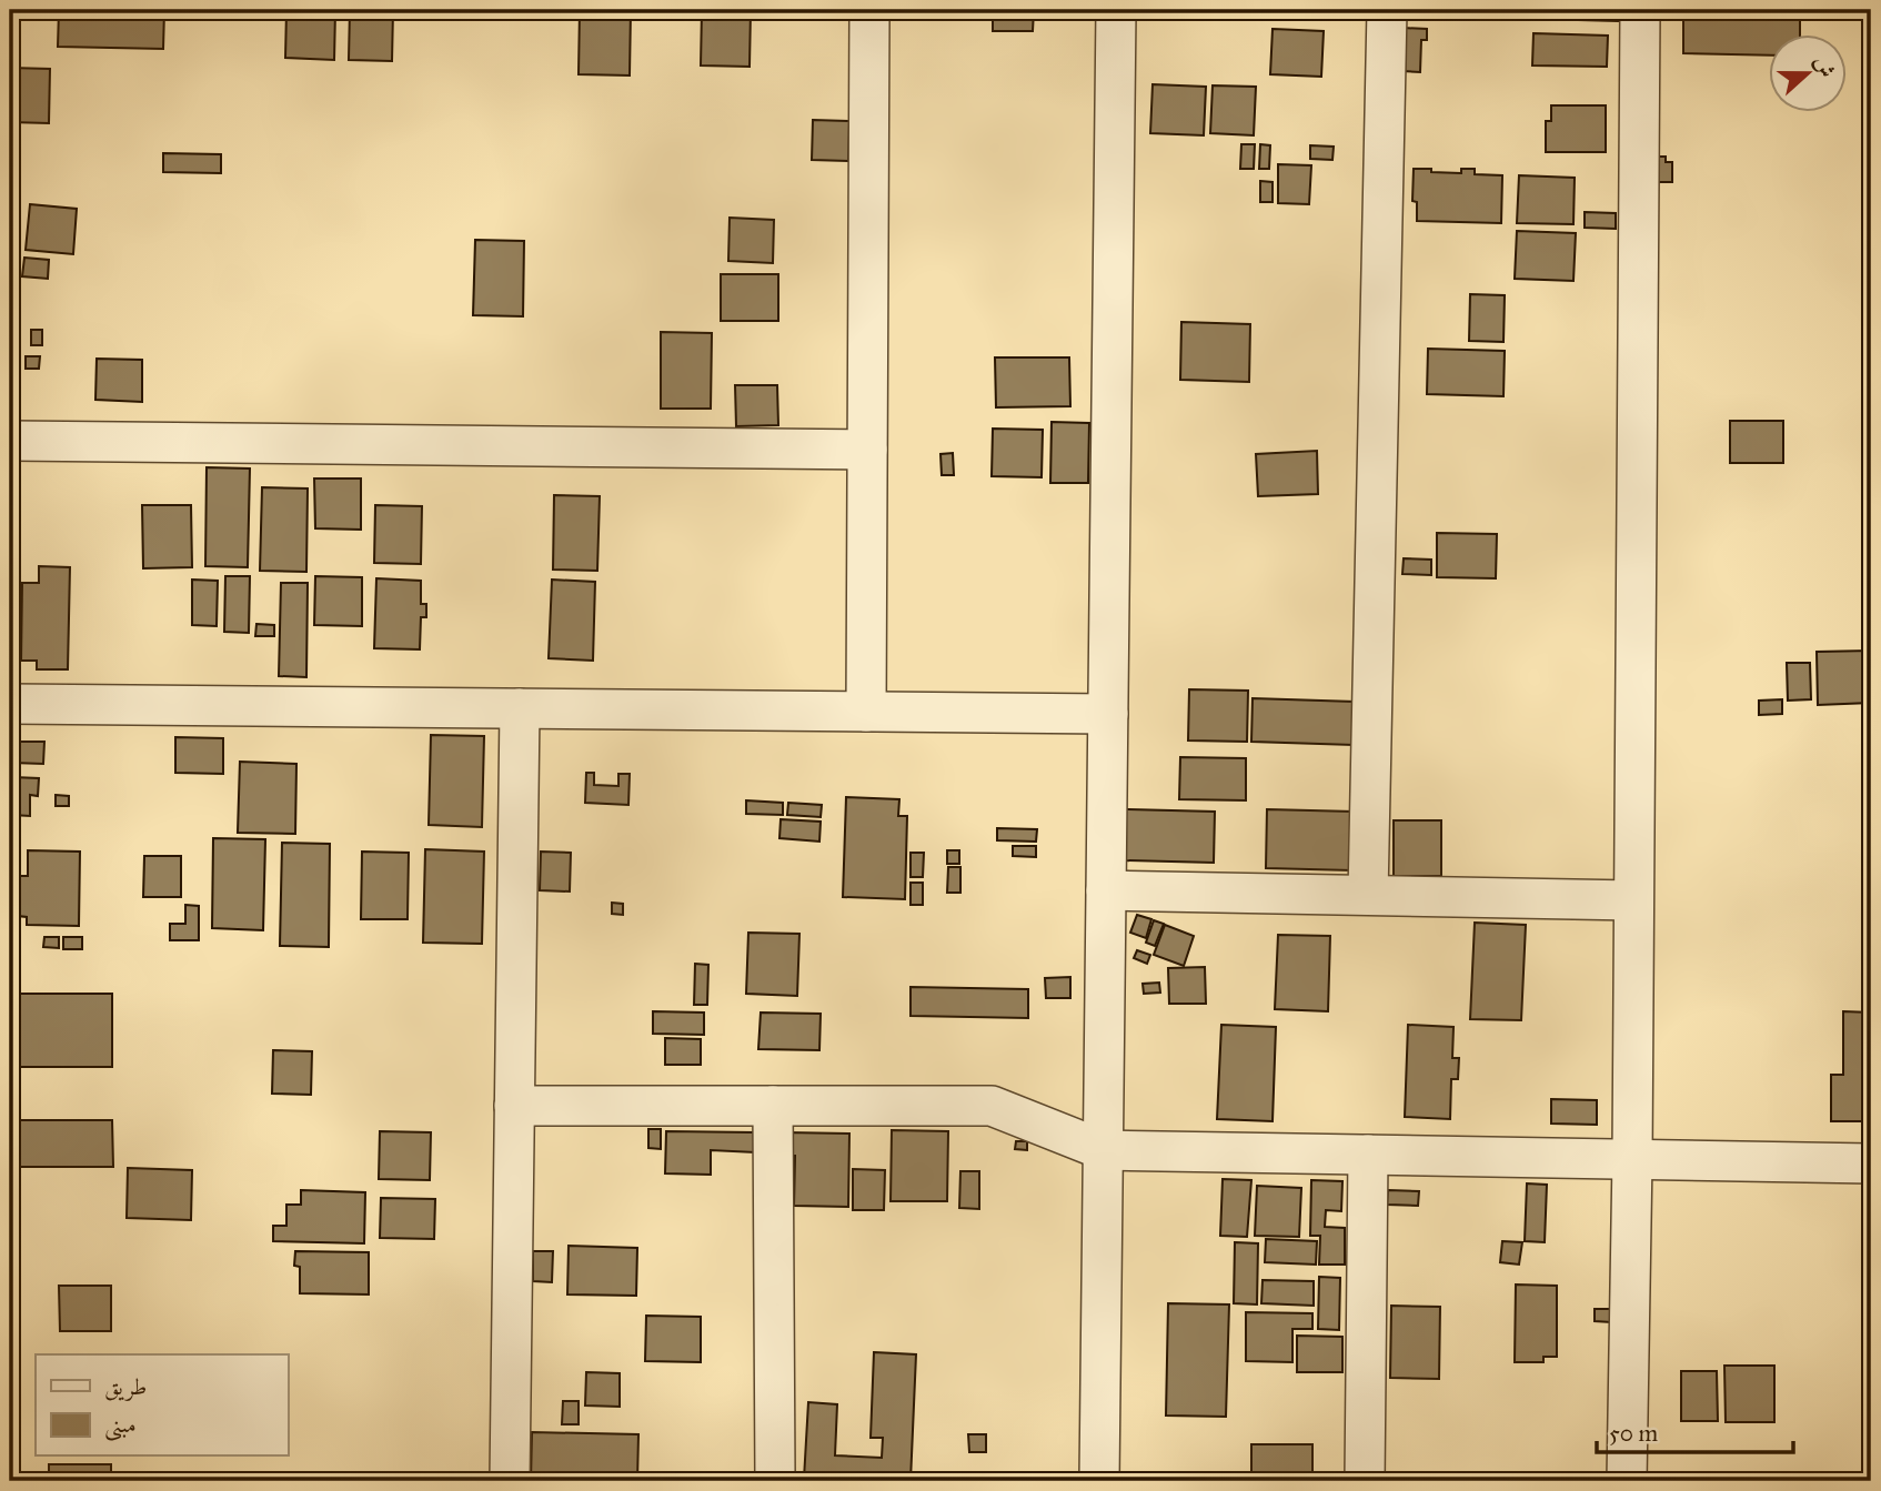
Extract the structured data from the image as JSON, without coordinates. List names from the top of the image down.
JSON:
{
  "legend": ["طريق", "مبنى"],
  "scale_bar": "50 m",
  "north": "right"
}
